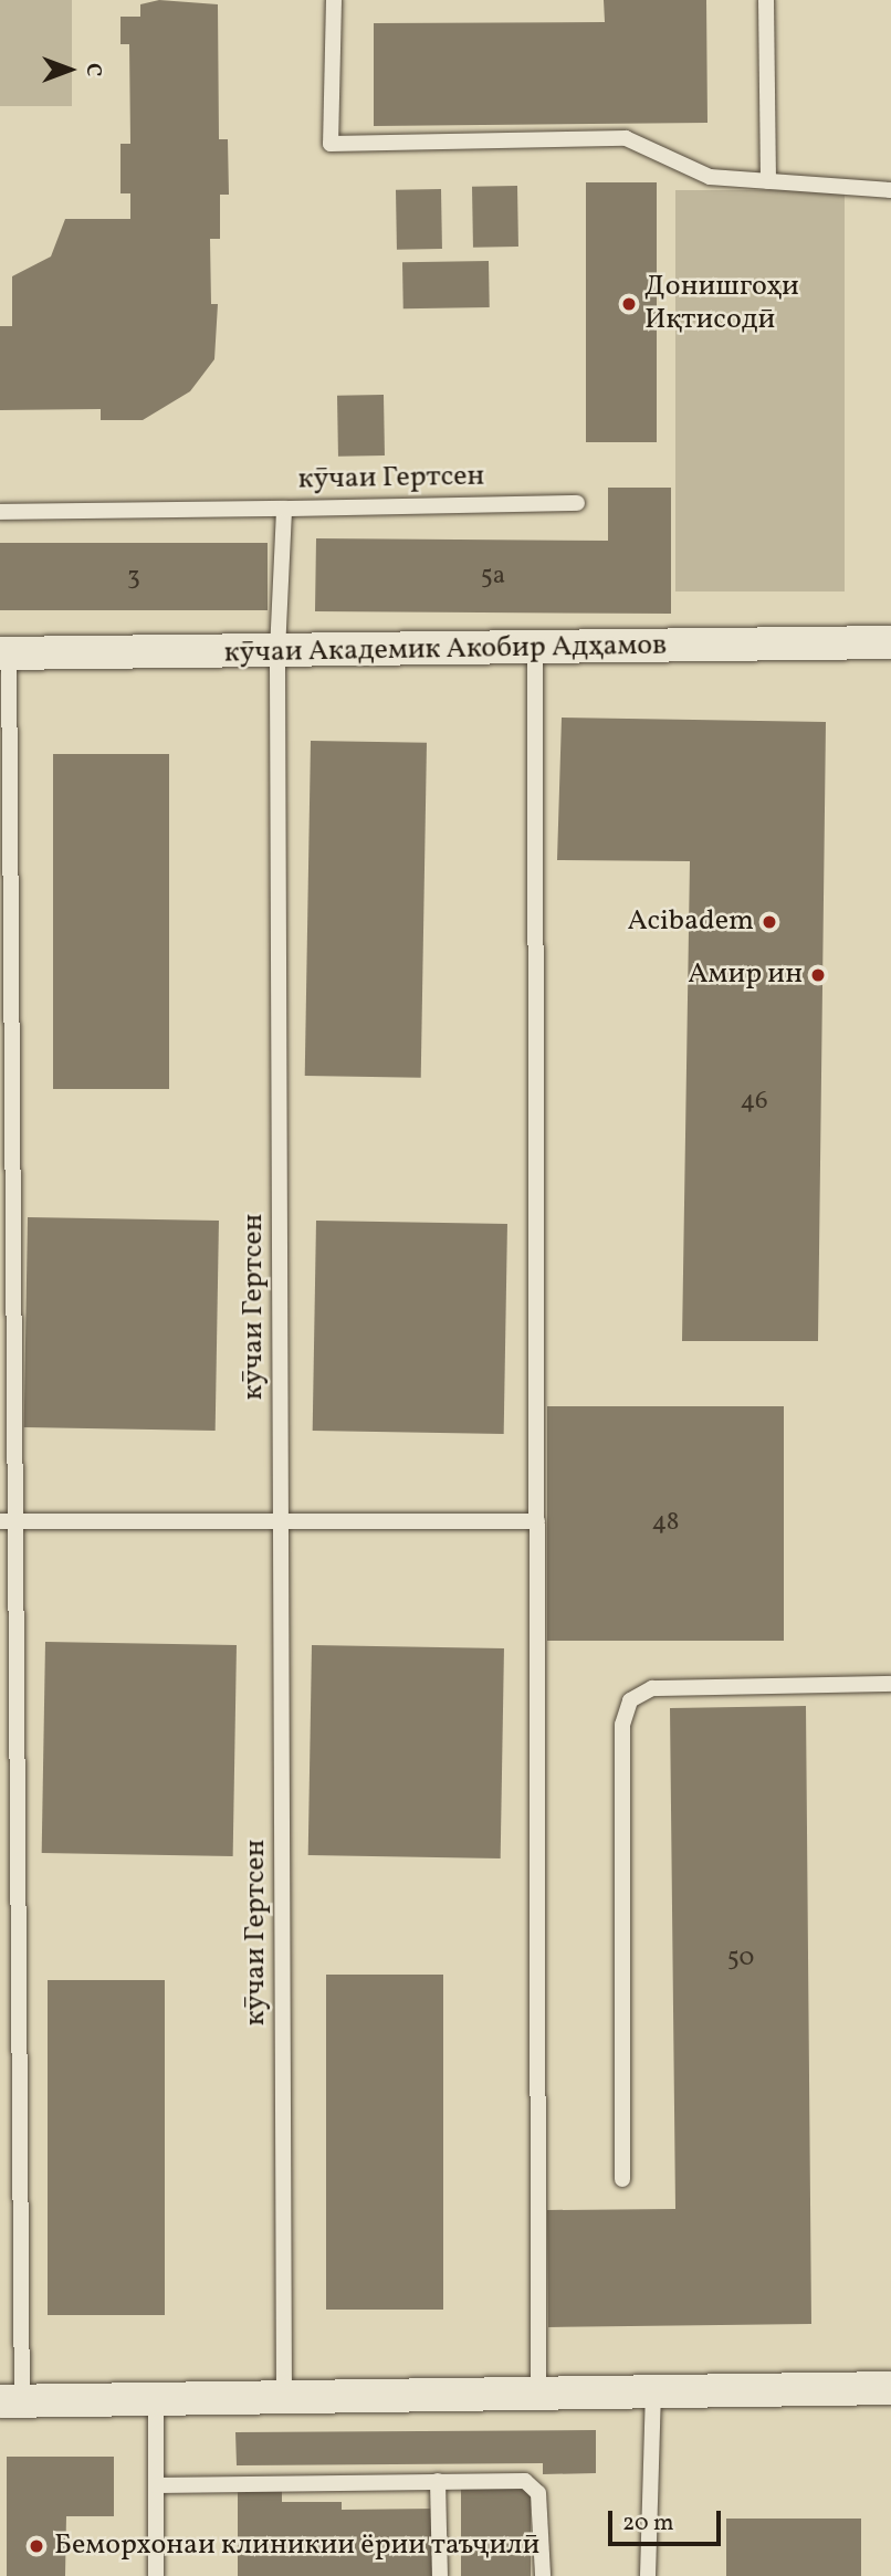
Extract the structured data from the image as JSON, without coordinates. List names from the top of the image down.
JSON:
{
  "streets": {
    "street": ["кӯчаи Академик Акобир Адҳамов"],
    "lane": ["кӯчаи Гертсен"]
  },
  "crossings": [
    ["кӯчаи Гертсен", "кӯчаи Академик Акобир Адҳамов"]
  ],
  "places": [
    "Донишгоҳи Иқтисодӣ",
    "Acibadem",
    "Амир ин",
    "Беморхонаи клиникии ёрии таъҷилӣ"
  ],
  "house_numbers": [
    "5а",
    "3",
    "46",
    "48",
    "50"
  ],
  "scale_bar": "20 m",
  "north": "right"
}
